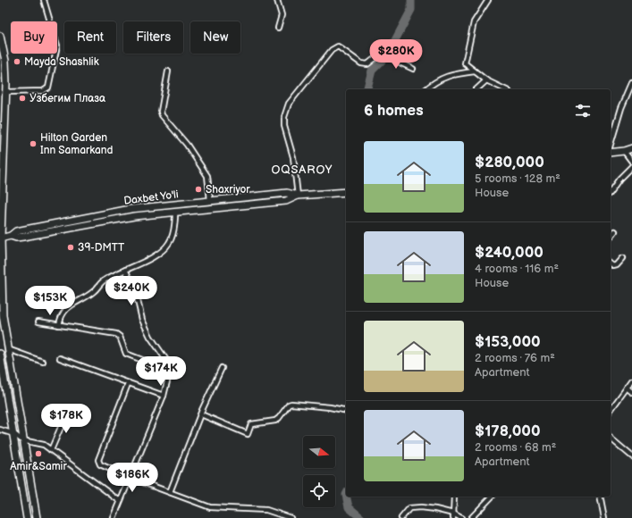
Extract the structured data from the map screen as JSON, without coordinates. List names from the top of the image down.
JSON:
{
  "streets": {
    "main road": ["Daxbet Yo'li"]
  },
  "districts": ["OQSAROY"],
  "places": [
    "Mayda Shashlik",
    "Узбегим Плаза",
    "Hilton Garden Inn Samarkand",
    "Shaxriyor",
    "39-DMTT",
    "Amir&Samir"
  ],
  "north": "right",
  "page": {
    "chip": [
      "Buy",
      "Rent",
      "Filters",
      "New"
    ],
    "price": [
      "$280K",
      "$240K",
      "$153K",
      "$174K",
      "$178K",
      "$186K"
    ],
    "heading": "6 homes",
    "list": [
      {
        "name": "$280,000",
        "note": "5 rooms · 128 m² · House"
      },
      {
        "name": "$240,000",
        "note": "4 rooms · 116 m² · House"
      },
      {
        "name": "$153,000",
        "note": "2 rooms · 76 m² · Apartment"
      },
      {
        "name": "$178,000",
        "note": "2 rooms · 68 m² · Apartment"
      }
    ]
  }
}
